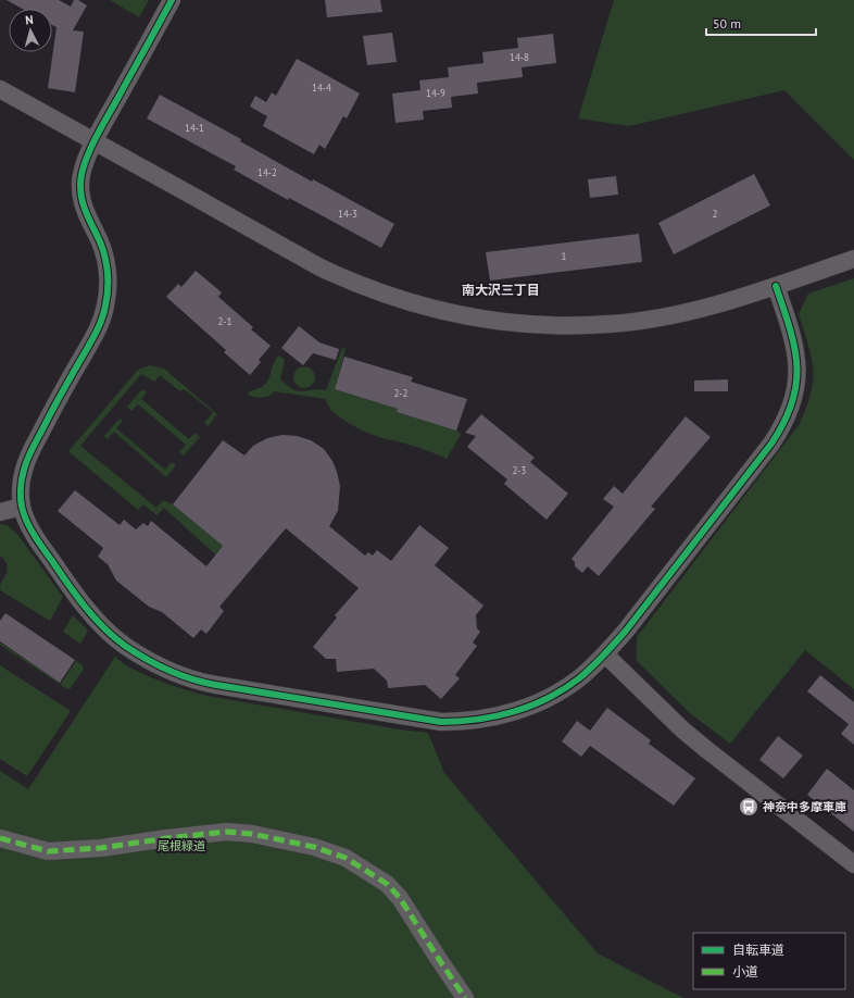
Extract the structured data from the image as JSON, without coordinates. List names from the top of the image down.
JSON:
{
  "districts": ["南大沢三丁目"],
  "parks": ["尾根緑道"],
  "places": {
    "bus stop": ["神奈中多摩車庫"]
  },
  "house_numbers": [
    "14-8",
    "14-4",
    "14-9",
    "14-1",
    "14-2",
    "14-3",
    "2",
    "1",
    "2-1",
    "2-2",
    "2-3"
  ],
  "legend": ["自転車道", "小道"],
  "scale_bar": "50 m",
  "north": "top"
}
